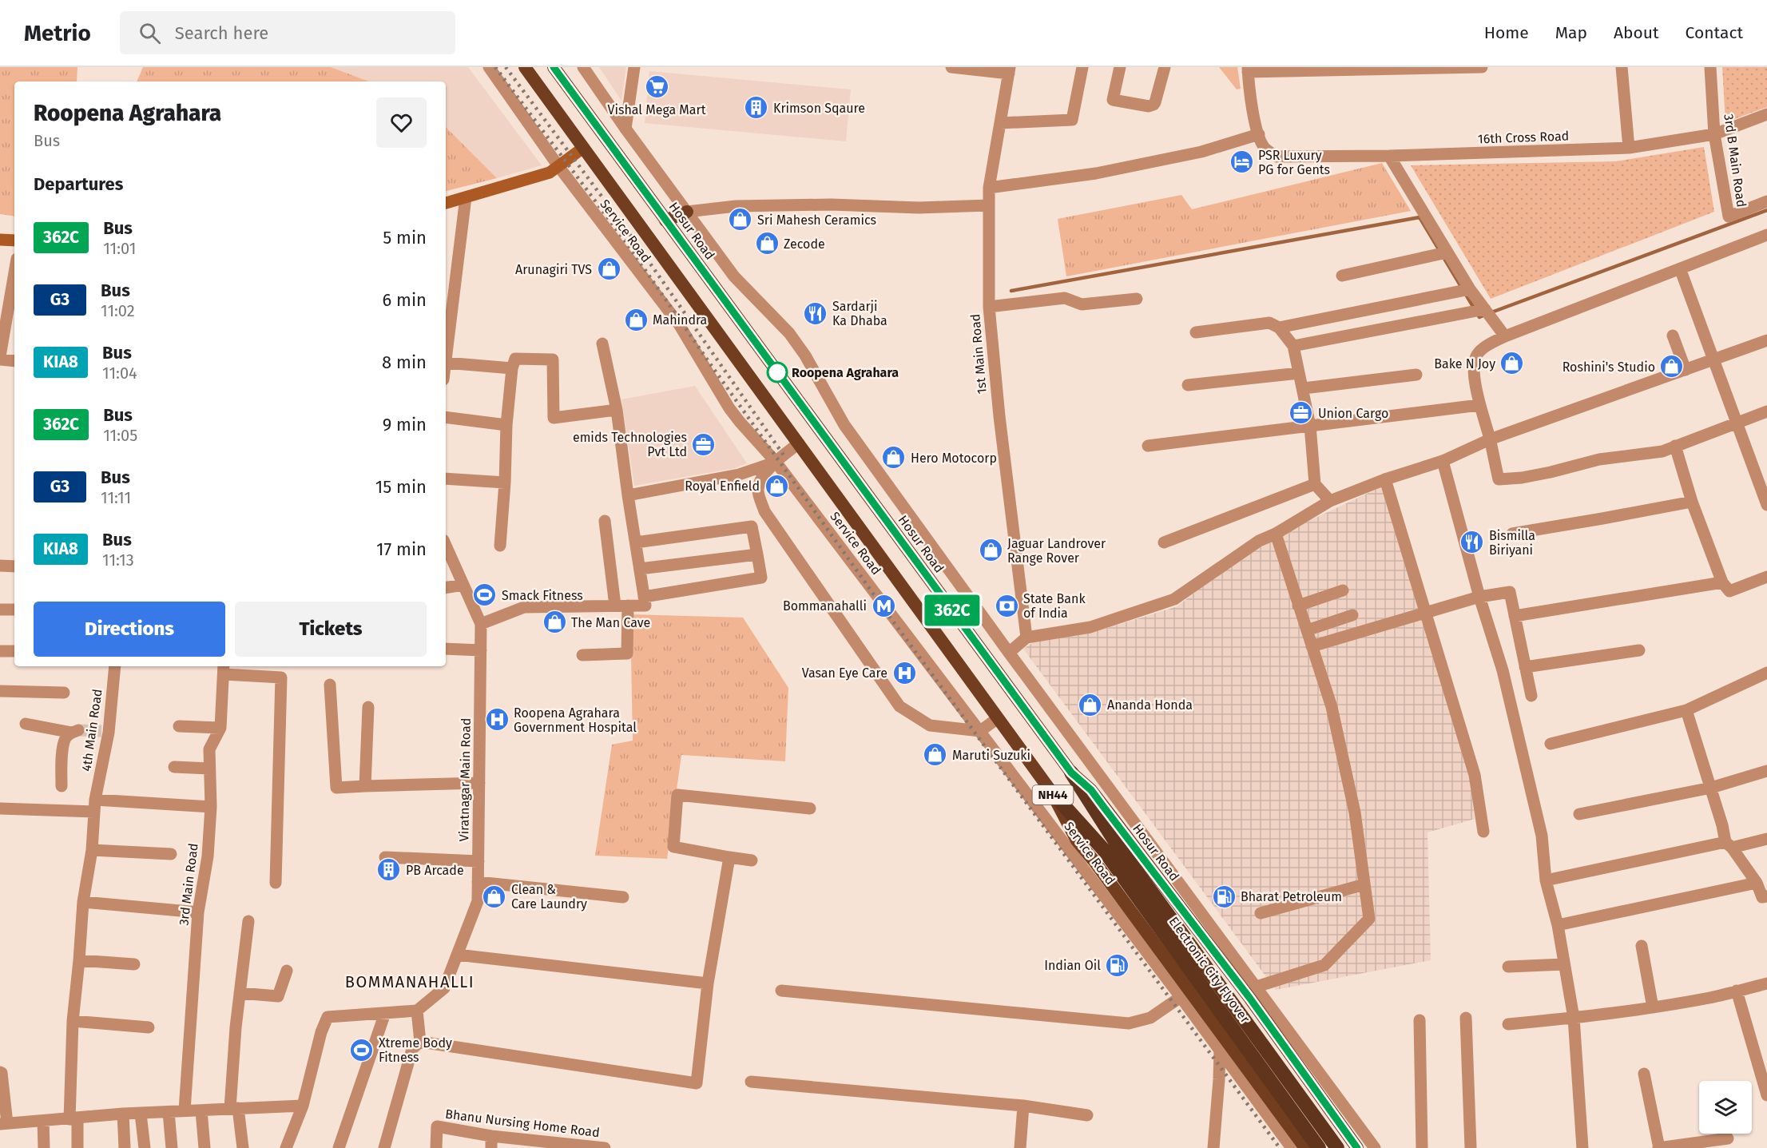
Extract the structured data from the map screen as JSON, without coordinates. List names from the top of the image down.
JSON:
{
  "streets": {
    "highway": ["Hosur Road", "NH44", "Electronic City Flyover"],
    "street": [
      "16th Cross Road",
      "3rd B Main Road",
      "Service Road",
      "1st Main Road",
      "4th Main Road",
      "Viratnagar Main Road",
      "3rd Main Road",
      "Bhanu Nursing Home Road"
    ]
  },
  "crossings": [
    ["16th Cross Road", "3rd B Main Road"],
    ["Hosur Road", "Electronic City Flyover"],
    ["NH44", "Electronic City Flyover"]
  ],
  "districts": ["BOMMANAHALLI"],
  "places": {
    "supermarket": ["Vishal Mega Mart"],
    "building": ["Krimson Sqaure", "PB Arcade"],
    "hotel": ["PSR Luxury PG for Gents"],
    "shop": [
      "Sri Mahesh Ceramics",
      "Zecode",
      "Arunagiri TVS",
      "Mahindra",
      "Bake N Joy",
      "Roshini's Studio",
      "Hero Motocorp",
      "Royal Enfield",
      "Jaguar Landrover Range Rover",
      "The Man Cave",
      "Ananda Honda",
      "Maruti Suzuki",
      "Clean & Care Laundry"
    ],
    "restaurant": ["Sardarji Ka Dhaba", "Bismilla Biriyani"],
    "other": ["Roopena Agrahara"],
    "office": ["Union Cargo", "emids Technologies Pvt Ltd"],
    "sports": ["Smack Fitness", "Xtreme Body Fitness"],
    "metro station": ["Bommanahalli"],
    "bank": ["State Bank of India"],
    "hospital": ["Vasan Eye Care", "Roopena Agrahara Government Hospital"],
    "fuel station": ["Bharat Petroleum", "Indian Oil"]
  },
  "lines": ["bus line 362C"],
  "page": {
    "header": "Metrio",
    "search": "Search here",
    "nav": [
      "Home",
      "Map",
      "About",
      "Contact"
    ],
    "on_map": "362C",
    "heading": [
      ["Roopena Agrahara", "Bus"],
      "Departures"
    ],
    "list": [
      {
        "mark": "362C",
        "name": "Bus",
        "note": "11:01",
        "value": "5 min"
      },
      {
        "mark": "G3",
        "name": "Bus",
        "note": "11:02",
        "value": "6 min"
      },
      {
        "mark": "KIA8",
        "name": "Bus",
        "note": "11:04",
        "value": "8 min"
      },
      {
        "mark": "362C",
        "name": "Bus",
        "note": "11:05",
        "value": "9 min"
      },
      {
        "mark": "G3",
        "name": "Bus",
        "note": "11:11",
        "value": "15 min"
      },
      {
        "mark": "KIA8",
        "name": "Bus",
        "note": "11:13",
        "value": "17 min"
      }
    ],
    "buttons": ["Directions", "Tickets"]
  }
}
